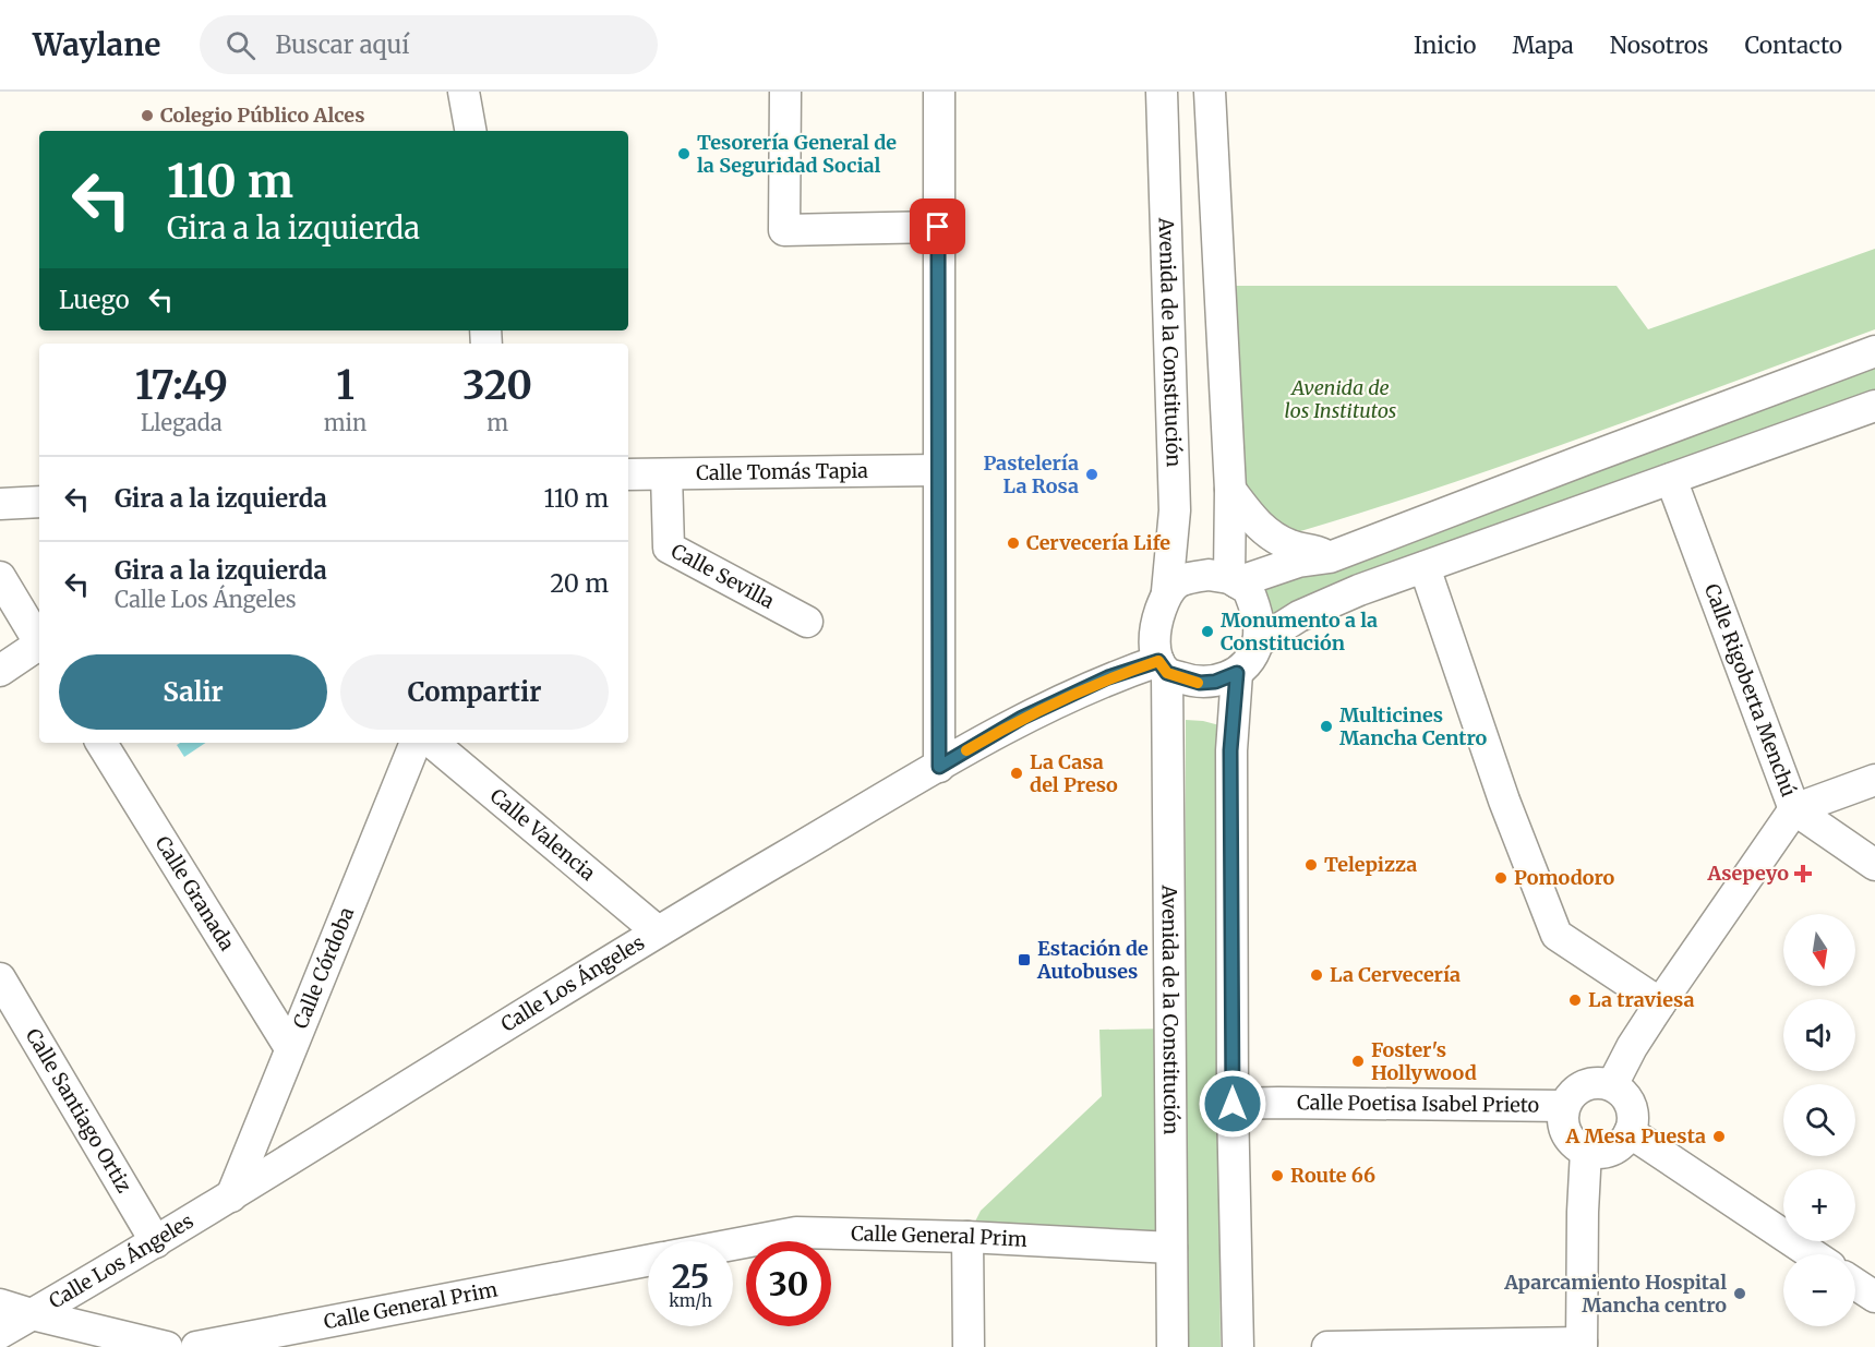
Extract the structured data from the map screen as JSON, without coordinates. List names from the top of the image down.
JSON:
{
  "streets": {
    "street": [
      "Avenida de la Constitución",
      "Calle Tomás Tapia",
      "Calle Sevilla",
      "Calle Rigoberta Menchú",
      "Calle Valencia",
      "Calle Granada",
      "Calle Córdoba",
      "Calle Los Ángeles",
      "Calle Poetisa Isabel Prieto",
      "Calle Santiago Ortiz",
      "Calle General Prim"
    ]
  },
  "crossings": [
    ["Avenida de la Constitución", "Calle Los Ángeles"],
    ["Avenida de la Constitución", "Calle General Prim"],
    ["Calle Tomás Tapia", "Calle Sevilla"],
    ["Calle Valencia", "Calle Los Ángeles"],
    ["Calle Granada", "Calle Córdoba"],
    ["Calle Córdoba", "Calle Los Ángeles"],
    ["Calle Los Ángeles", "Calle Santiago Ortiz"]
  ],
  "parks": ["Avenida de los Institutos"],
  "places": {
    "other": [
      "Colegio Público Alces",
      "Tesorería General de la Seguridad Social",
      "Pastelería La Rosa",
      "Cervecería Life",
      "Monumento a la Constitución",
      "Multicines Mancha Centro",
      "La Casa del Preso",
      "Telepizza",
      "Pomodoro",
      "La Cervecería",
      "La traviesa",
      "Foster's Hollywood",
      "A Mesa Puesta",
      "Route 66",
      "Aparcamiento Hospital Mancha centro"
    ],
    "health": ["Asepeyo"],
    "transit": ["Estación de Autobuses"]
  },
  "north": "bottom",
  "page": {
    "header": "Waylane",
    "search": "Buscar aquí",
    "nav": [
      "Inicio",
      "Mapa",
      "Nosotros",
      "Contacto"
    ],
    "turn": ["110 m", "Gira a la izquierda"],
    "then": "Luego",
    "eta": [
      "17:49",
      "Llegada",
      "1",
      "min",
      "320",
      "m"
    ],
    "list": [
      {
        "name": "Gira a la izquierda",
        "value": "110 m"
      },
      {
        "name": "Gira a la izquierda",
        "note": "Calle Los Ángeles",
        "value": "20 m"
      }
    ],
    "buttons": ["Salir", "Compartir"],
    "map_buttons": ["+", "−"],
    "speed": "25 km/h",
    "limit": "30"
  }
}
